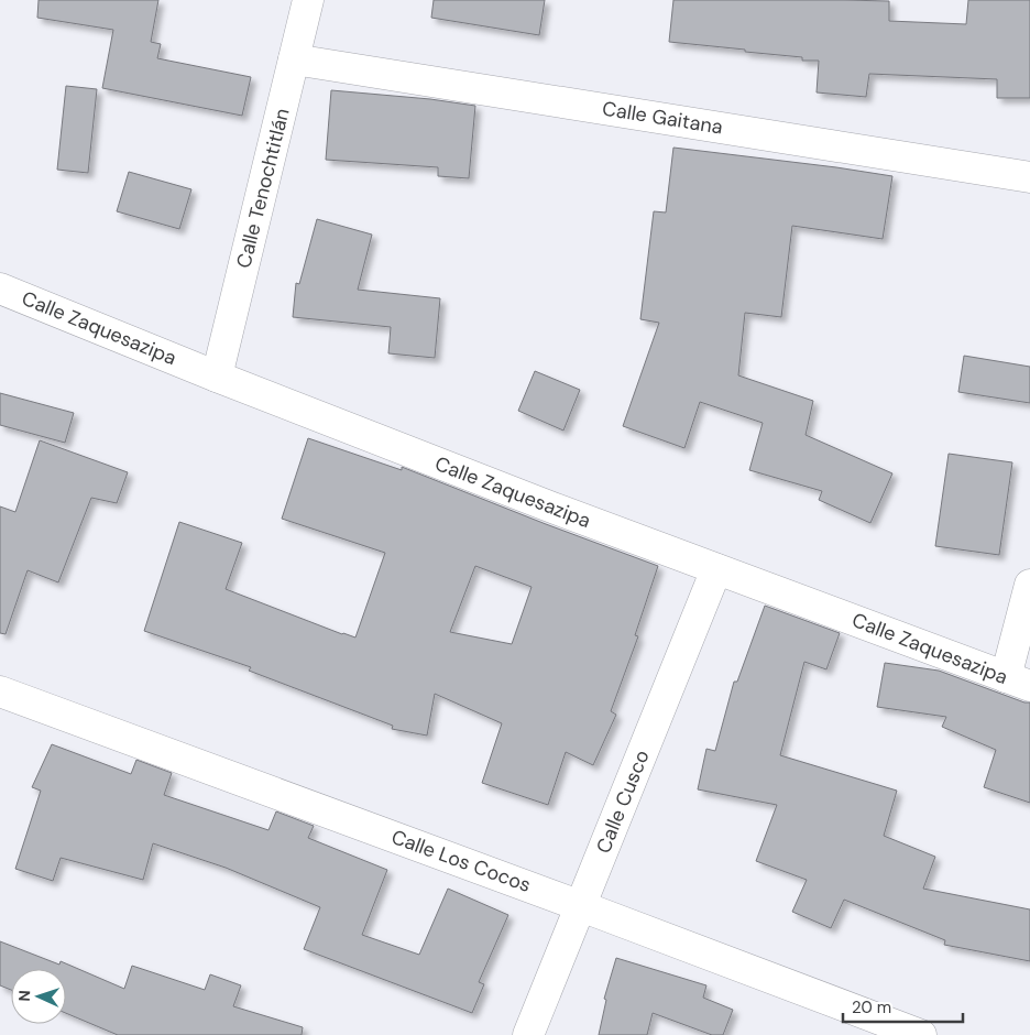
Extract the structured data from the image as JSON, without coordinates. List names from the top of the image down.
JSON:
{
  "streets": {
    "street": [
      "Calle Gaitana",
      "Calle Tenochtitlán",
      "Calle Zaquesazipa",
      "Calle Cusco",
      "Calle Los Cocos"
    ]
  },
  "crossings": [
    ["Calle Gaitana", "Calle Tenochtitlán"],
    ["Calle Tenochtitlán", "Calle Zaquesazipa"],
    ["Calle Zaquesazipa", "Calle Cusco"],
    ["Calle Cusco", "Calle Los Cocos"]
  ],
  "scale_bar": "20 m",
  "north": "left"
}
